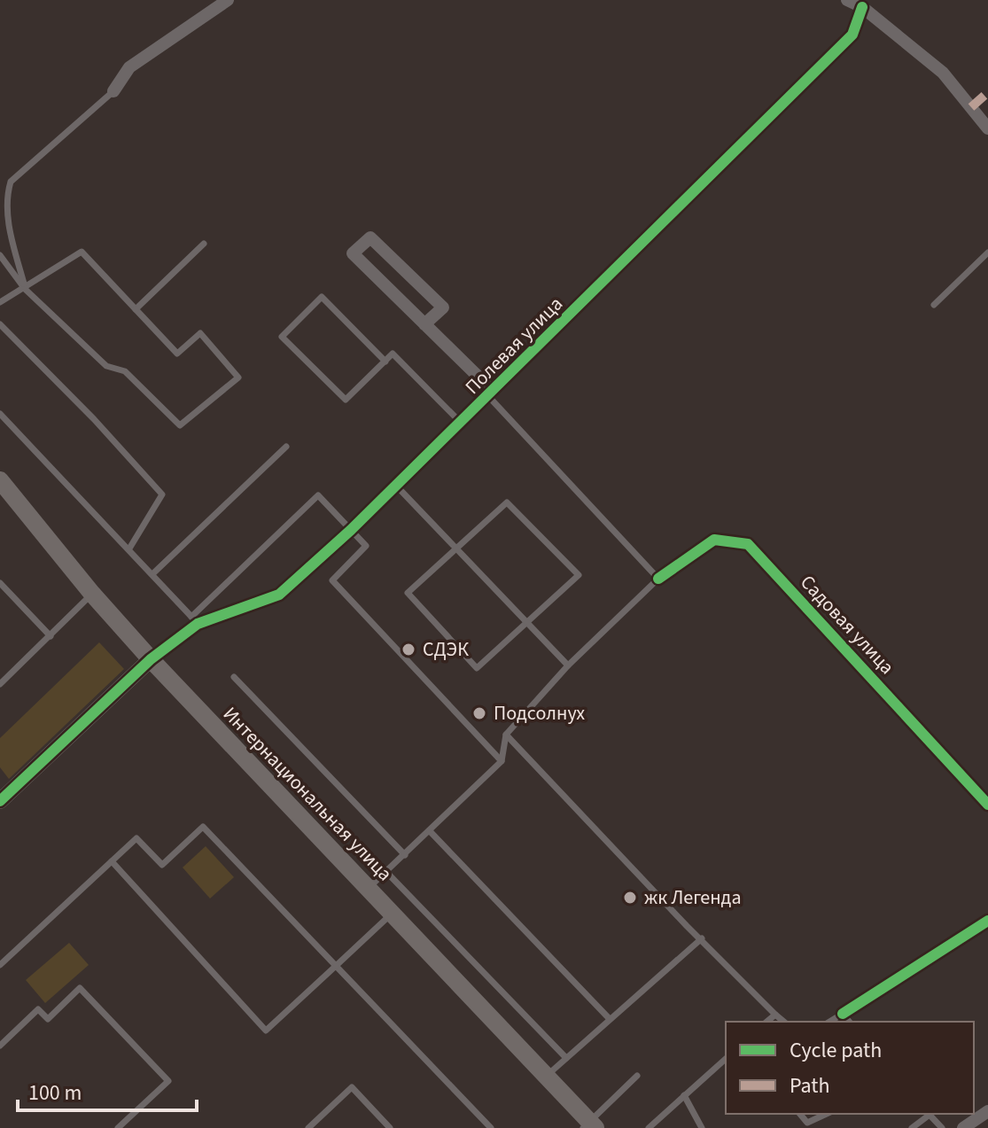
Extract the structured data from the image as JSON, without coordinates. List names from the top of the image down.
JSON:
{
  "streets": {
    "main road": ["Интернациональная улица"],
    "street": ["Полевая улица", "Садовая улица"]
  },
  "crossings": [
    ["Полевая улица", "Интернациональная улица"]
  ],
  "places": ["СДЭК", "Подсолнух", "жк Легенда"],
  "legend": ["Cycle path", "Path"],
  "scale_bar": "100 m"
}
